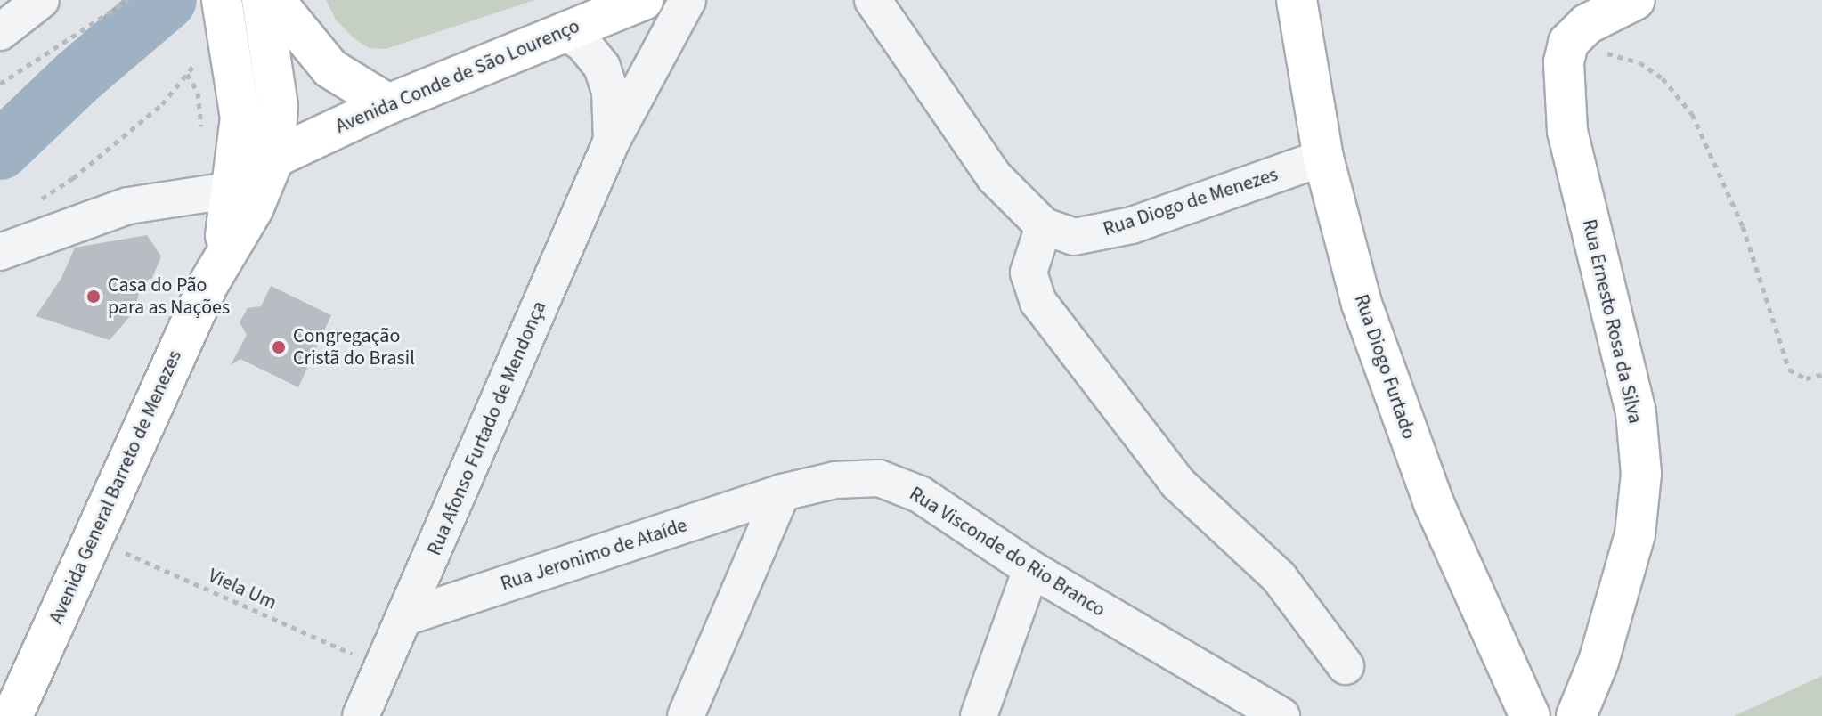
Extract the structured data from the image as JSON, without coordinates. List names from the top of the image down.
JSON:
{
  "streets": {
    "street": [
      "Avenida Conde de São Lourenço",
      "Rua Diogo de Menezes",
      "Rua Ernesto Rosa da Silva",
      "Rua Diogo Furtado",
      "Rua Afonso Furtado de Mendonça",
      "Avenida General Barreto de Menezes",
      "Rua Visconde do Rio Branco",
      "Rua Jeronimo de Ataíde"
    ],
    "path": ["Viela Um"]
  },
  "crossings": [
    ["Avenida Conde de São Lourenço", "Rua Afonso Furtado de Mendonça"],
    ["Rua Diogo de Menezes", "Rua Diogo Furtado"],
    ["Rua Afonso Furtado de Mendonça", "Rua Jeronimo de Ataíde"],
    ["Rua Afonso Furtado de Mendonça", "Viela Um"],
    ["Avenida General Barreto de Menezes", "Viela Um"],
    ["Rua Visconde do Rio Branco", "Rua Jeronimo de Ataíde"]
  ],
  "places": ["Casa do Pão para as Nações", "Congregação Cristã do Brasil"]
}
